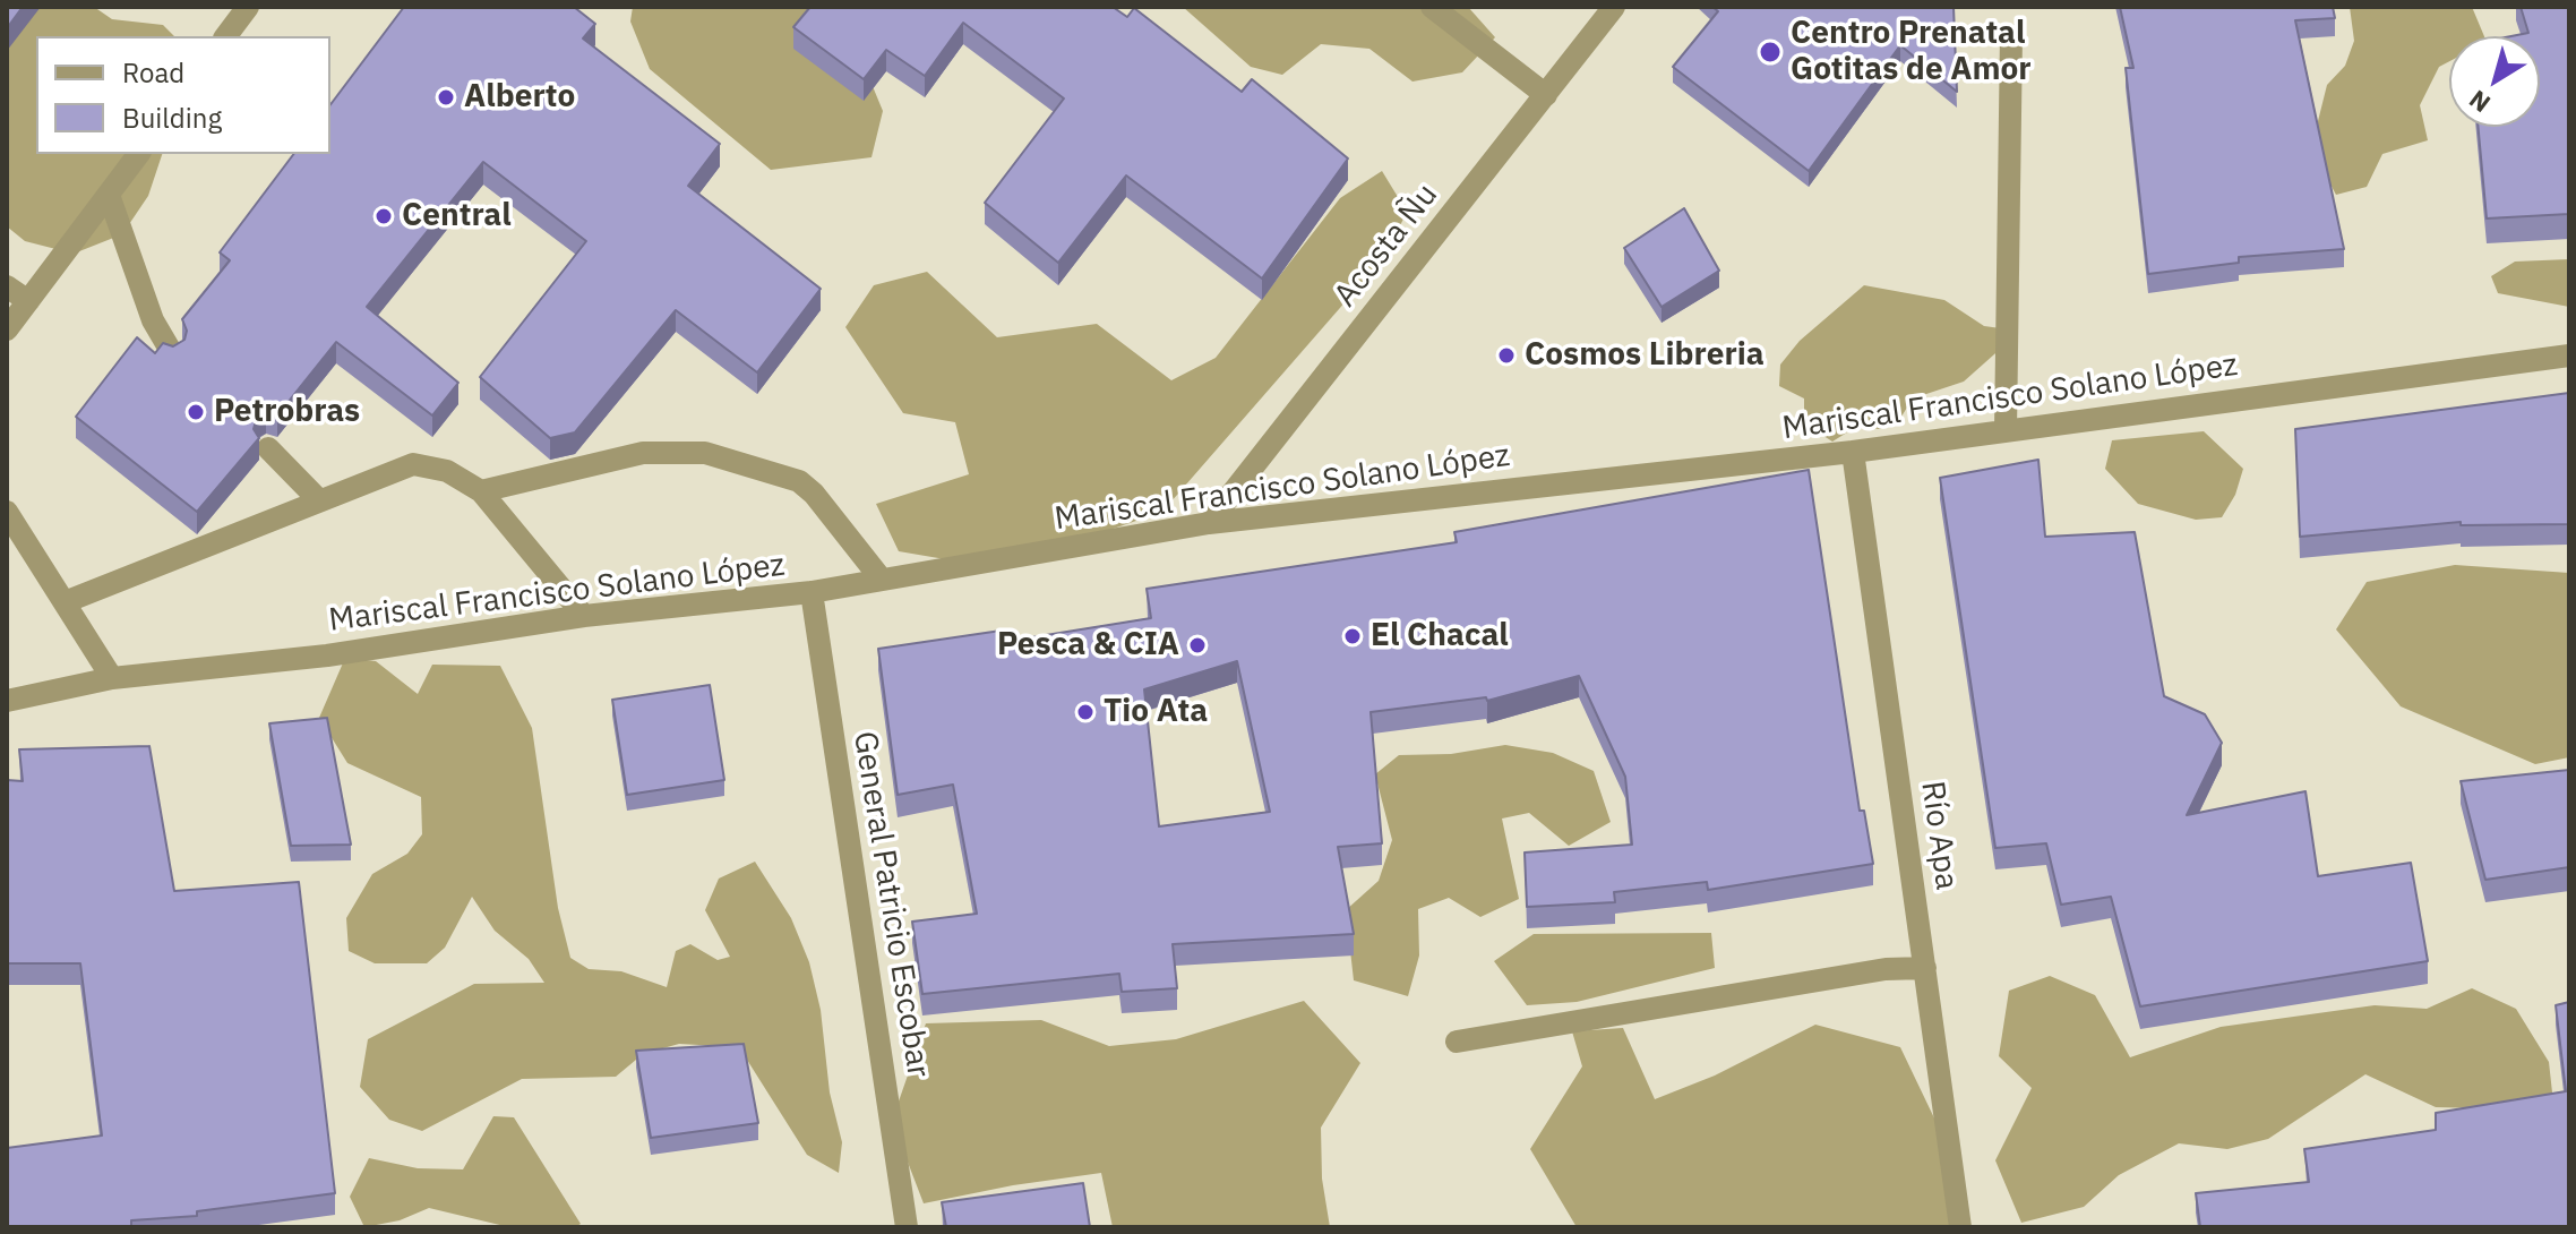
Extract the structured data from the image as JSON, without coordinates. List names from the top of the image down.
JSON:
{
  "streets": {
    "street": [
      "Acosta Ñu",
      "Mariscal Francisco Solano López",
      "Río Apa",
      "General Patricio Escobar"
    ]
  },
  "crossings": [
    ["Acosta Ñu", "Mariscal Francisco Solano López"],
    ["Mariscal Francisco Solano López", "Río Apa"],
    ["Mariscal Francisco Solano López", "General Patricio Escobar"]
  ],
  "places": [
    "Centro Prenatal Gotitas de Amor",
    "Alberto",
    "Central",
    "Cosmos Libreria",
    "Petrobras",
    "El Chacal",
    "Pesca & CIA",
    "Tio Ata"
  ],
  "legend": ["Road", "Building"],
  "north": "bottom left"
}
